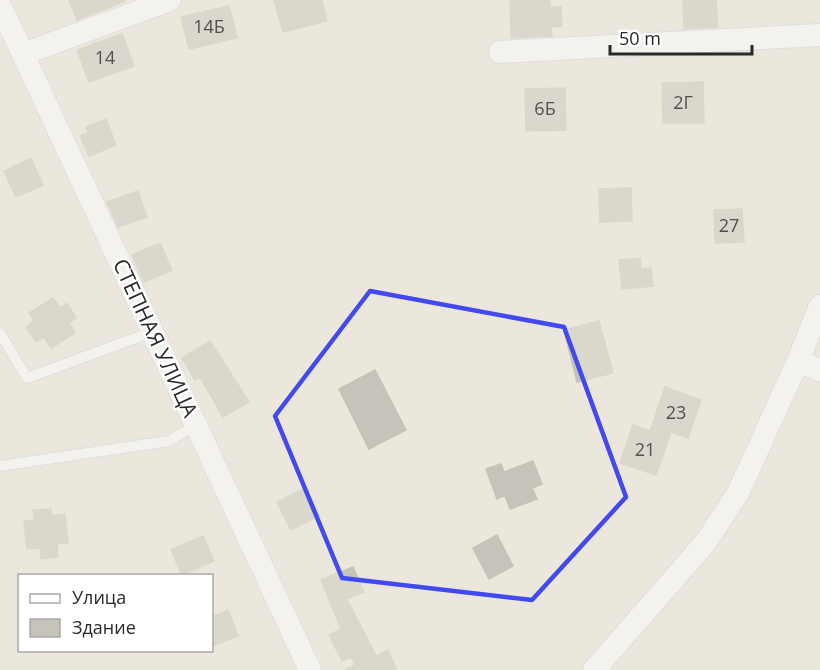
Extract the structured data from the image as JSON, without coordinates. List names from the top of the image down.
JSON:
{
  "streets": {
    "street": ["СТЕПНАЯ УЛИЦА"]
  },
  "house_numbers": [
    "14Б",
    "14",
    "2Г",
    "6Б",
    "27",
    "23",
    "21"
  ],
  "legend": ["Улица", "Здание"],
  "scale_bar": "50 m"
}
